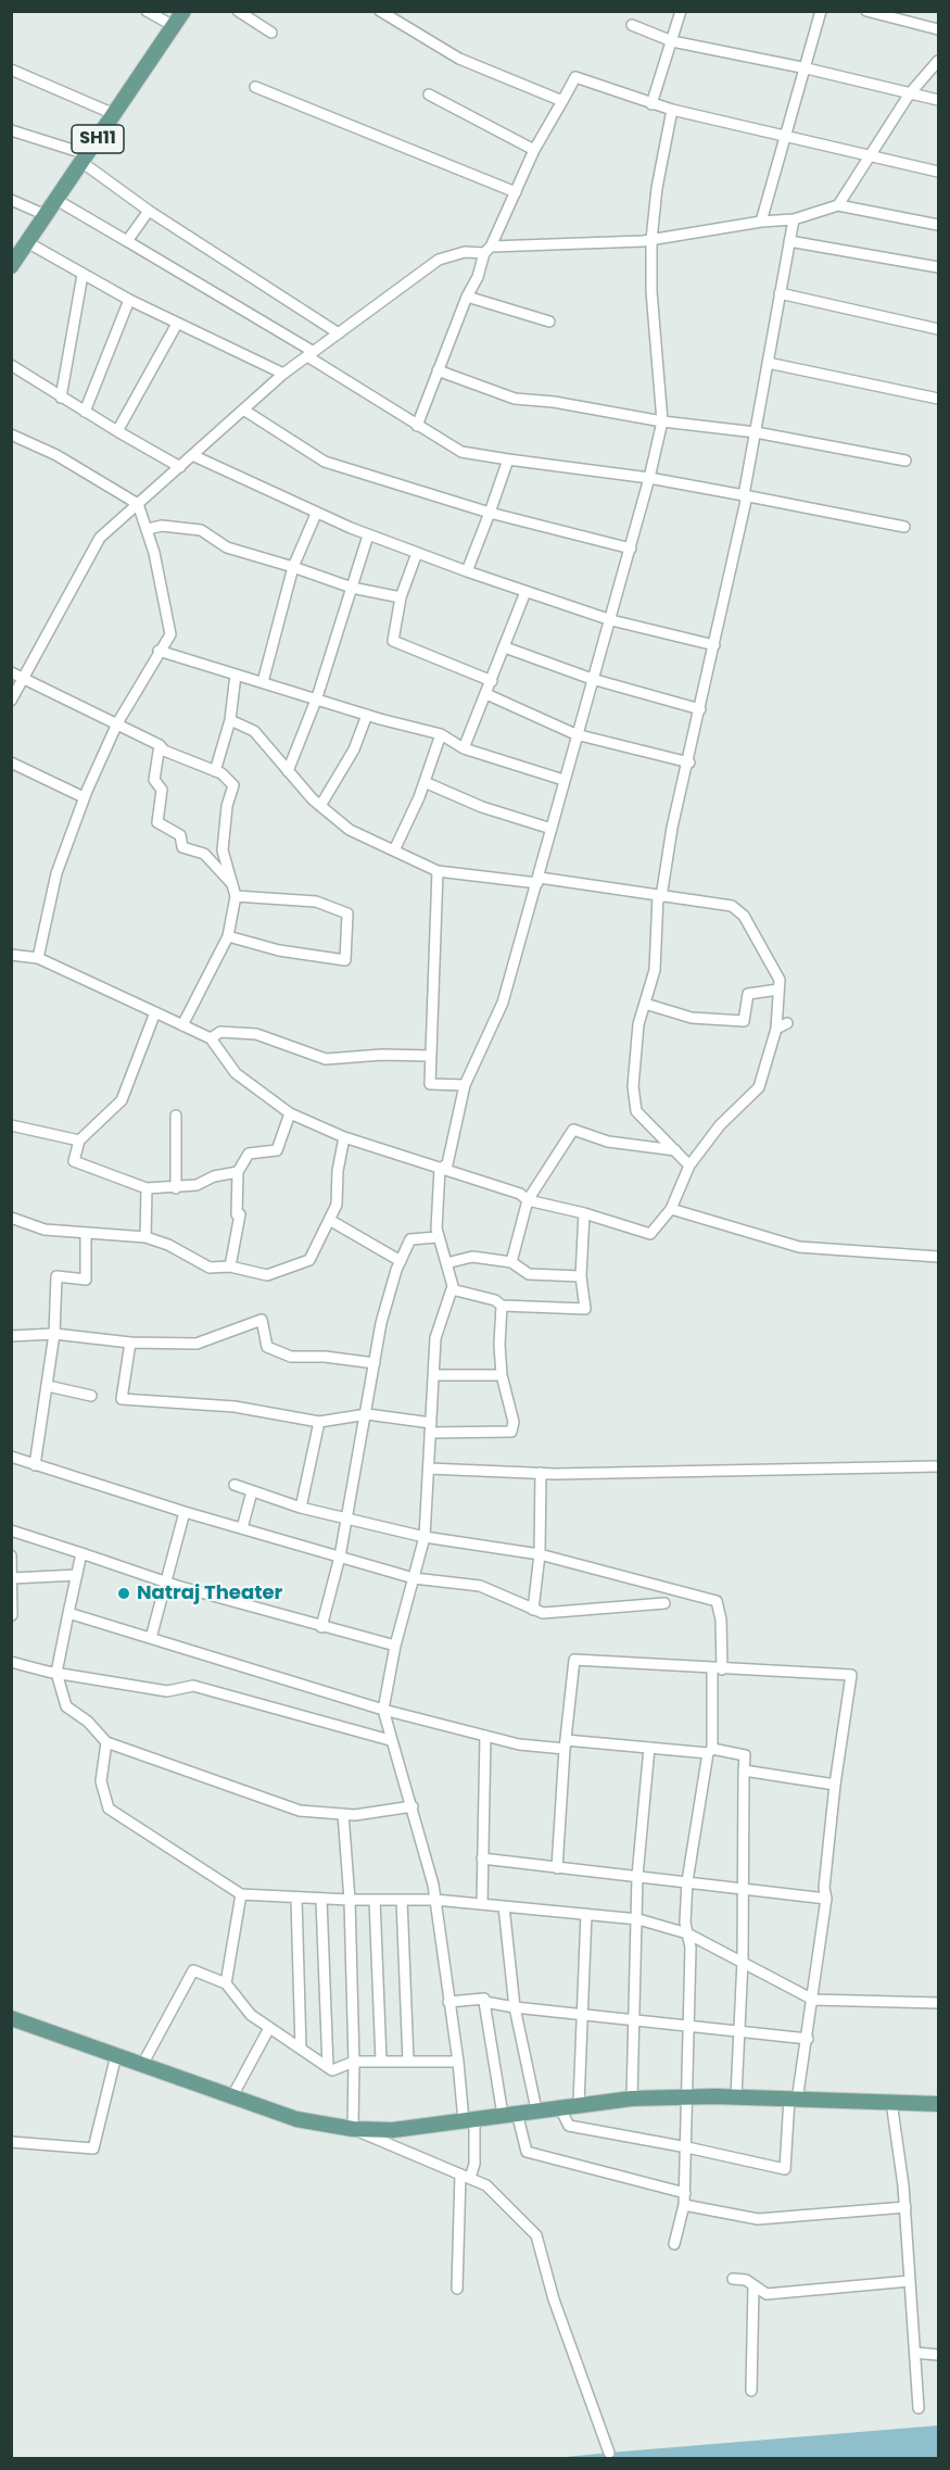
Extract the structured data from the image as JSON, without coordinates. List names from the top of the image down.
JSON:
{
  "streets": {
    "main road": ["SH11"]
  },
  "places": ["Natraj Theater"]
}
